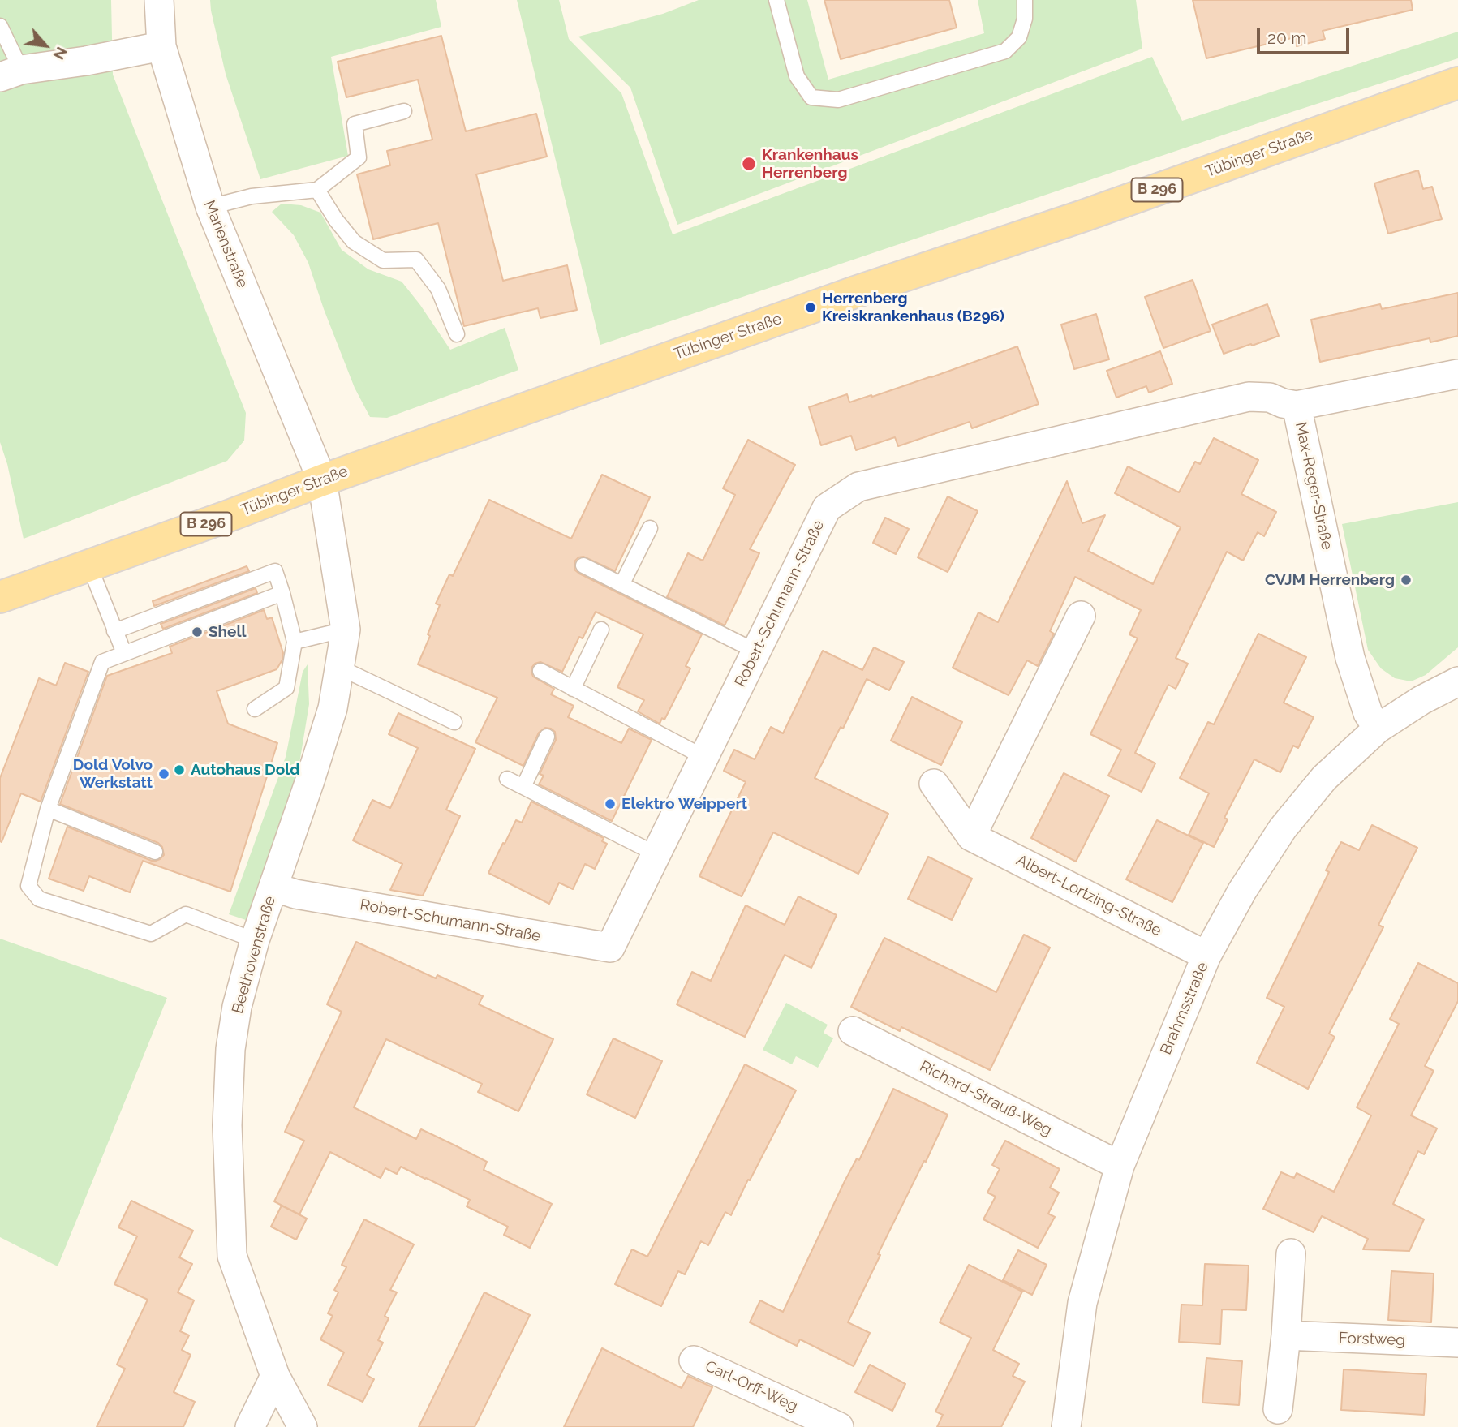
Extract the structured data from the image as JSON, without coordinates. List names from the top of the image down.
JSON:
{
  "streets": {
    "main road": ["Tübinger Straße", "B 296"],
    "street": [
      "Marienstraße",
      "Max-Reger-Straße",
      "Robert-Schumann-Straße",
      "Albert-Lortzing-Straße",
      "Beethovenstraße",
      "Brahmsstraße",
      "Richard-Strauß-Weg",
      "Forstweg",
      "Carl-Orff-Weg"
    ]
  },
  "crossings": [
    ["Tübinger Straße", "Marienstraße"],
    ["Tübinger Straße", "Beethovenstraße"],
    ["Marienstraße", "Beethovenstraße"],
    ["Max-Reger-Straße", "Robert-Schumann-Straße"],
    ["Max-Reger-Straße", "Brahmsstraße"],
    ["Robert-Schumann-Straße", "Beethovenstraße"],
    ["Albert-Lortzing-Straße", "Brahmsstraße"],
    ["Brahmsstraße", "Richard-Strauß-Weg"]
  ],
  "places": [
    "Krankenhaus Herrenberg",
    "Herrenberg Kreiskrankenhaus (B296)",
    "CVJM Herrenberg",
    "Shell",
    "Autohaus Dold",
    "Dold Volvo Werkstatt",
    "Elektro Weippert"
  ],
  "scale_bar": "20 m",
  "north": "bottom right"
}
